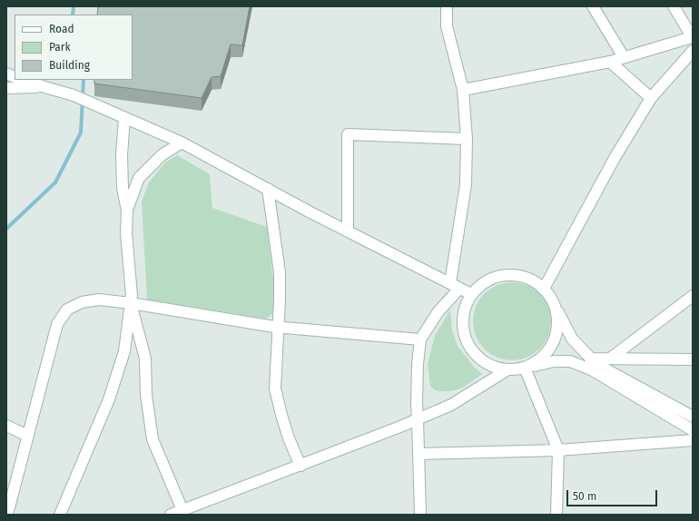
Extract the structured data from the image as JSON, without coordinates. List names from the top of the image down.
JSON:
{
  "legend": ["Road", "Park", "Building"],
  "scale_bar": "50 m"
}
